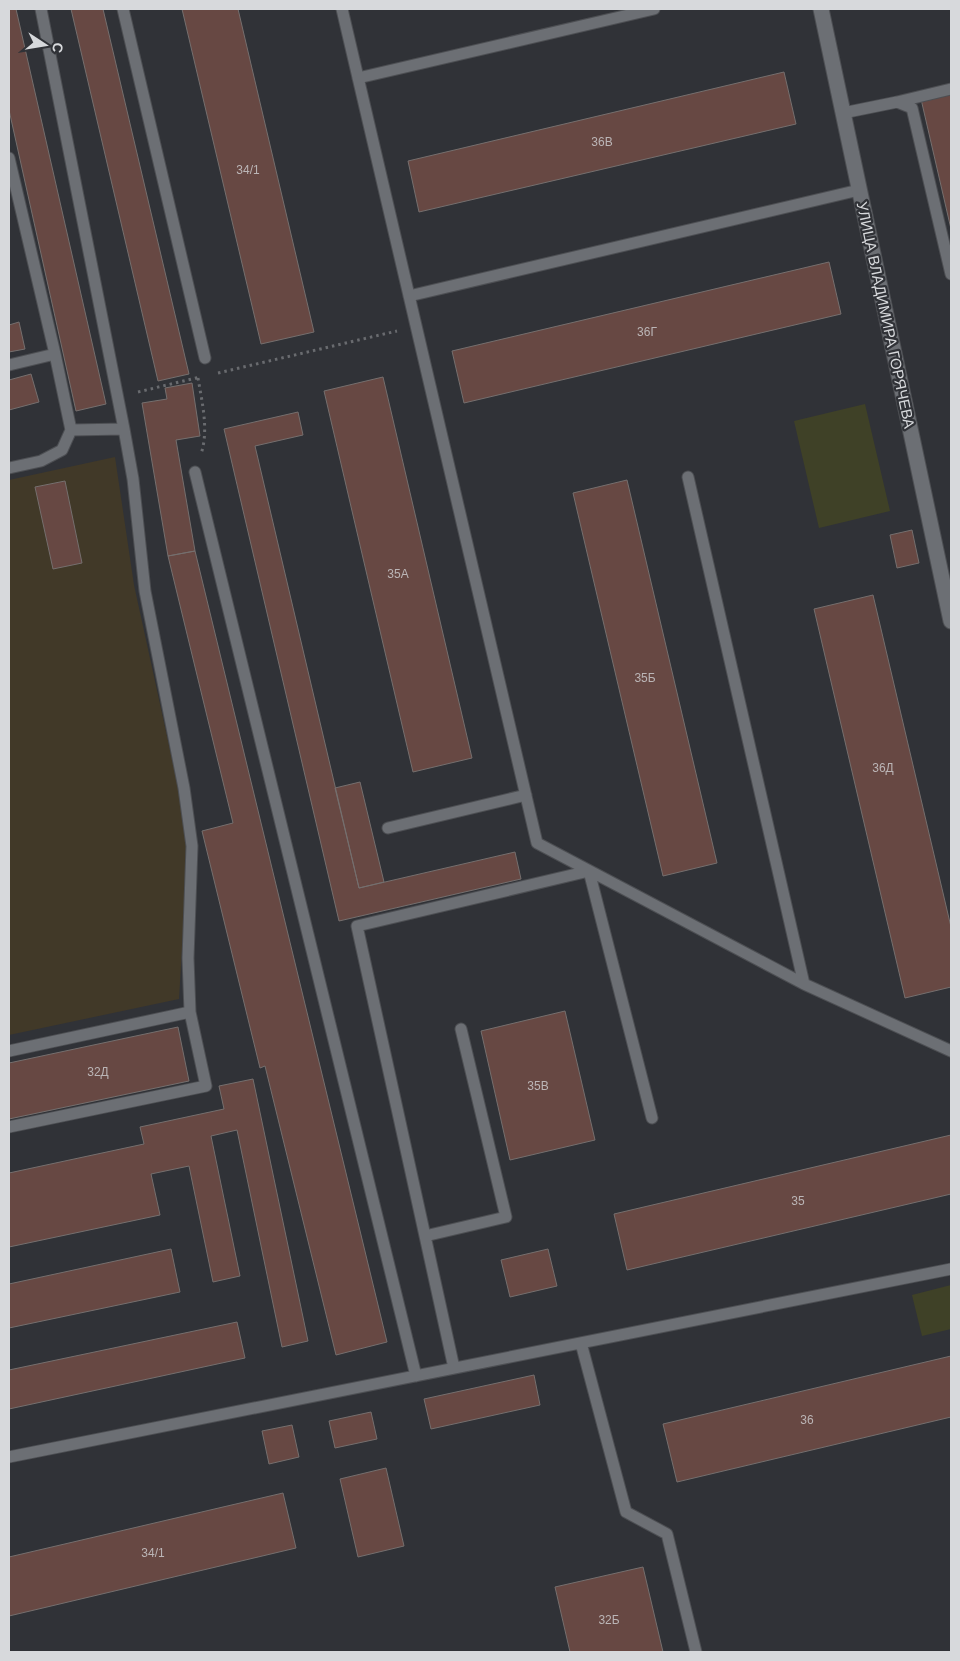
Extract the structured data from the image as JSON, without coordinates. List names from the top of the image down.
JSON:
{
  "streets": {
    "street": ["УЛИЦА ВЛАДИМИРА ГОРЯЧЕВА"]
  },
  "house_numbers": [
    "36В",
    "34/1",
    "36Г",
    "35А",
    "35Б",
    "36Д",
    "32Д",
    "35В",
    "35",
    "36",
    "34/1",
    "32Б"
  ],
  "north": "right"
}
